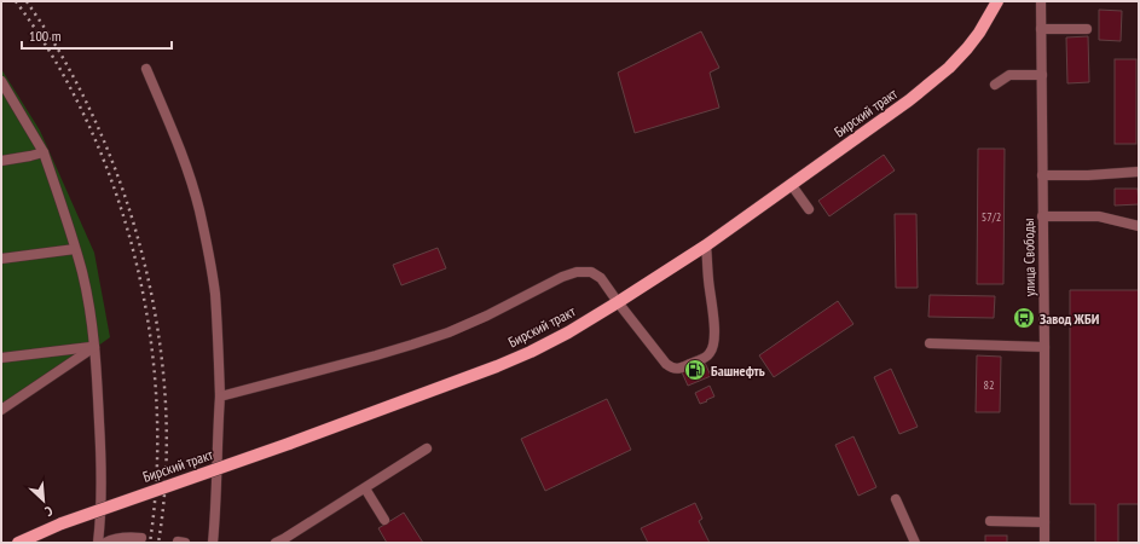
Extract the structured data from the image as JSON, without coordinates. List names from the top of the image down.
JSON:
{
  "streets": {
    "main road": ["Бирский тракт"],
    "street": ["улица Свободы"]
  },
  "places": {
    "bus stop": ["Завод ЖБИ"],
    "fuel station": ["Башнефть"]
  },
  "house_numbers": ["57/2", "82"],
  "scale_bar": "100 m",
  "north": "bottom right"
}
